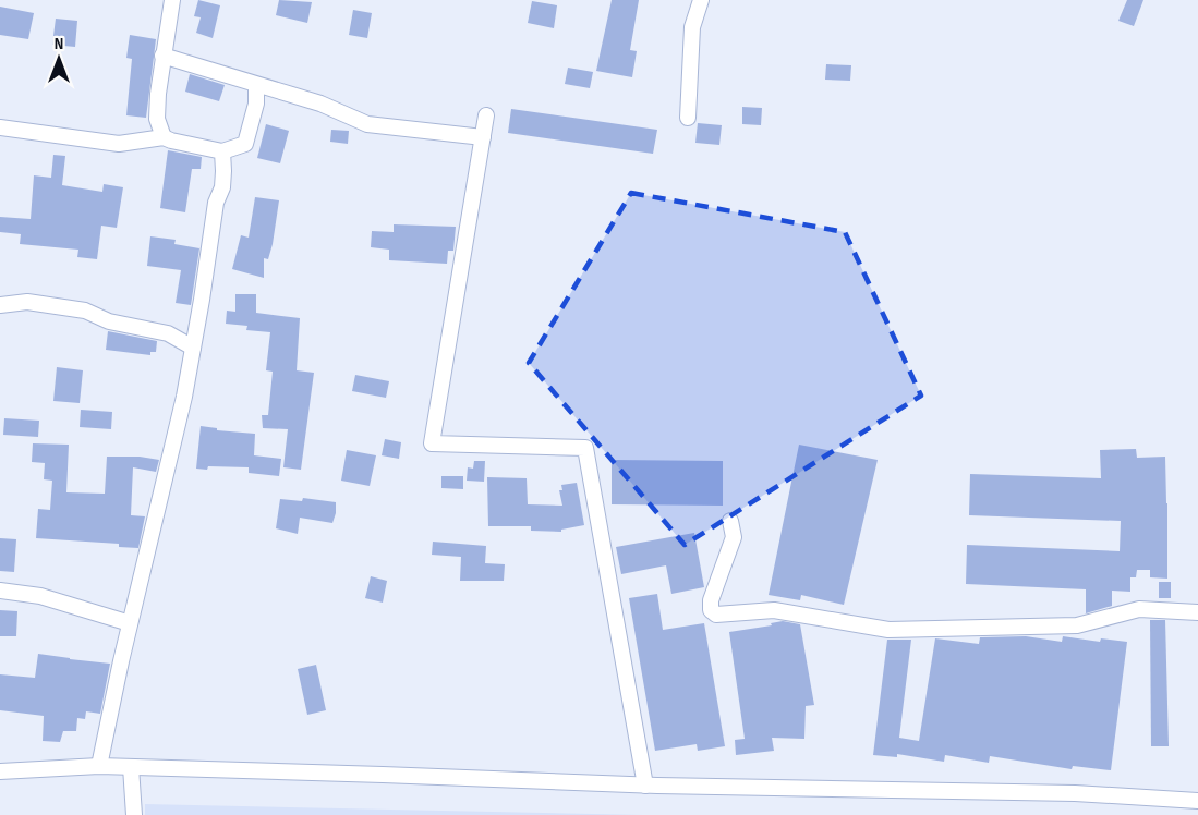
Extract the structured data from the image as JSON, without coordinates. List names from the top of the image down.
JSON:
{
  "north": "top"
}
